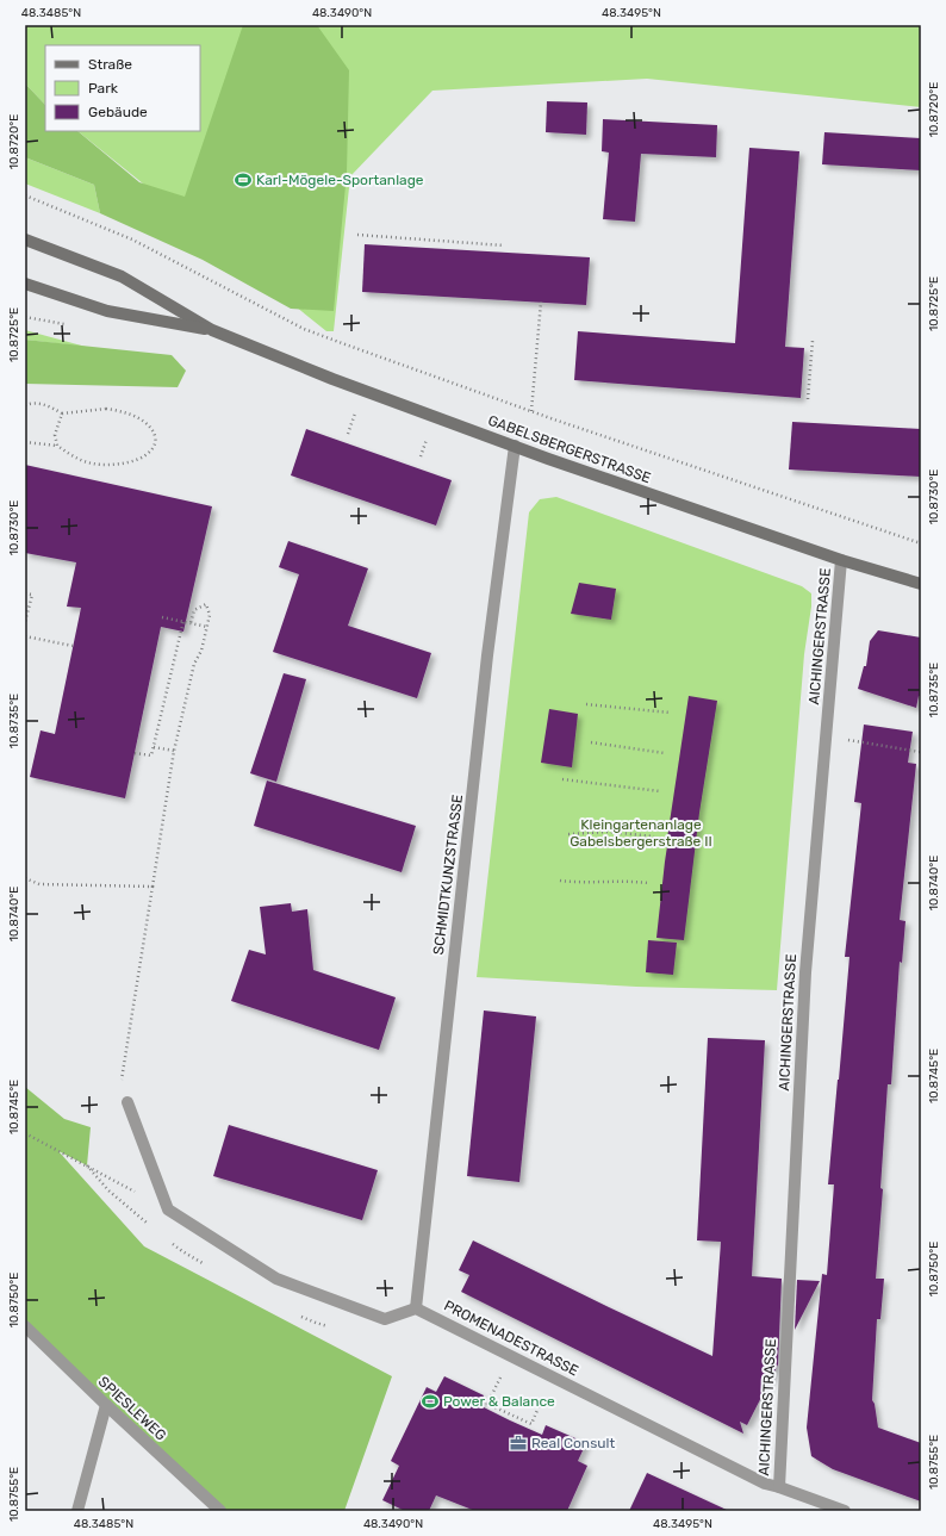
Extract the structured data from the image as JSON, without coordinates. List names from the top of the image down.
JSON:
{
  "streets": {
    "street": [
      "GABELSBERGERSTRASSE",
      "AICHINGERSTRASSE",
      "SCHMIDTKUNZSTRASSE",
      "PROMENADESTRASSE",
      "SPIESLEWEG"
    ]
  },
  "crossings": [
    ["GABELSBERGERSTRASSE", "AICHINGERSTRASSE"],
    ["GABELSBERGERSTRASSE", "SCHMIDTKUNZSTRASSE"],
    ["AICHINGERSTRASSE", "PROMENADESTRASSE"],
    ["SCHMIDTKUNZSTRASSE", "PROMENADESTRASSE"]
  ],
  "parks": ["Kleingartenanlage Gabelsbergerstraße II"],
  "places": {
    "sports": ["Karl-Mögele-Sportanlage", "Power & Balance"],
    "office": ["Real Consult"]
  },
  "legend": ["Straße", "Park", "Gebäude"],
  "coordinates": [
    "48.3485°N",
    "48.3490°N",
    "48.3495°N",
    "10.8720°E",
    "10.8725°E",
    "10.8730°E",
    "10.8735°E",
    "10.8740°E",
    "10.8745°E",
    "10.8750°E",
    "10.8755°E"
  ]
}
